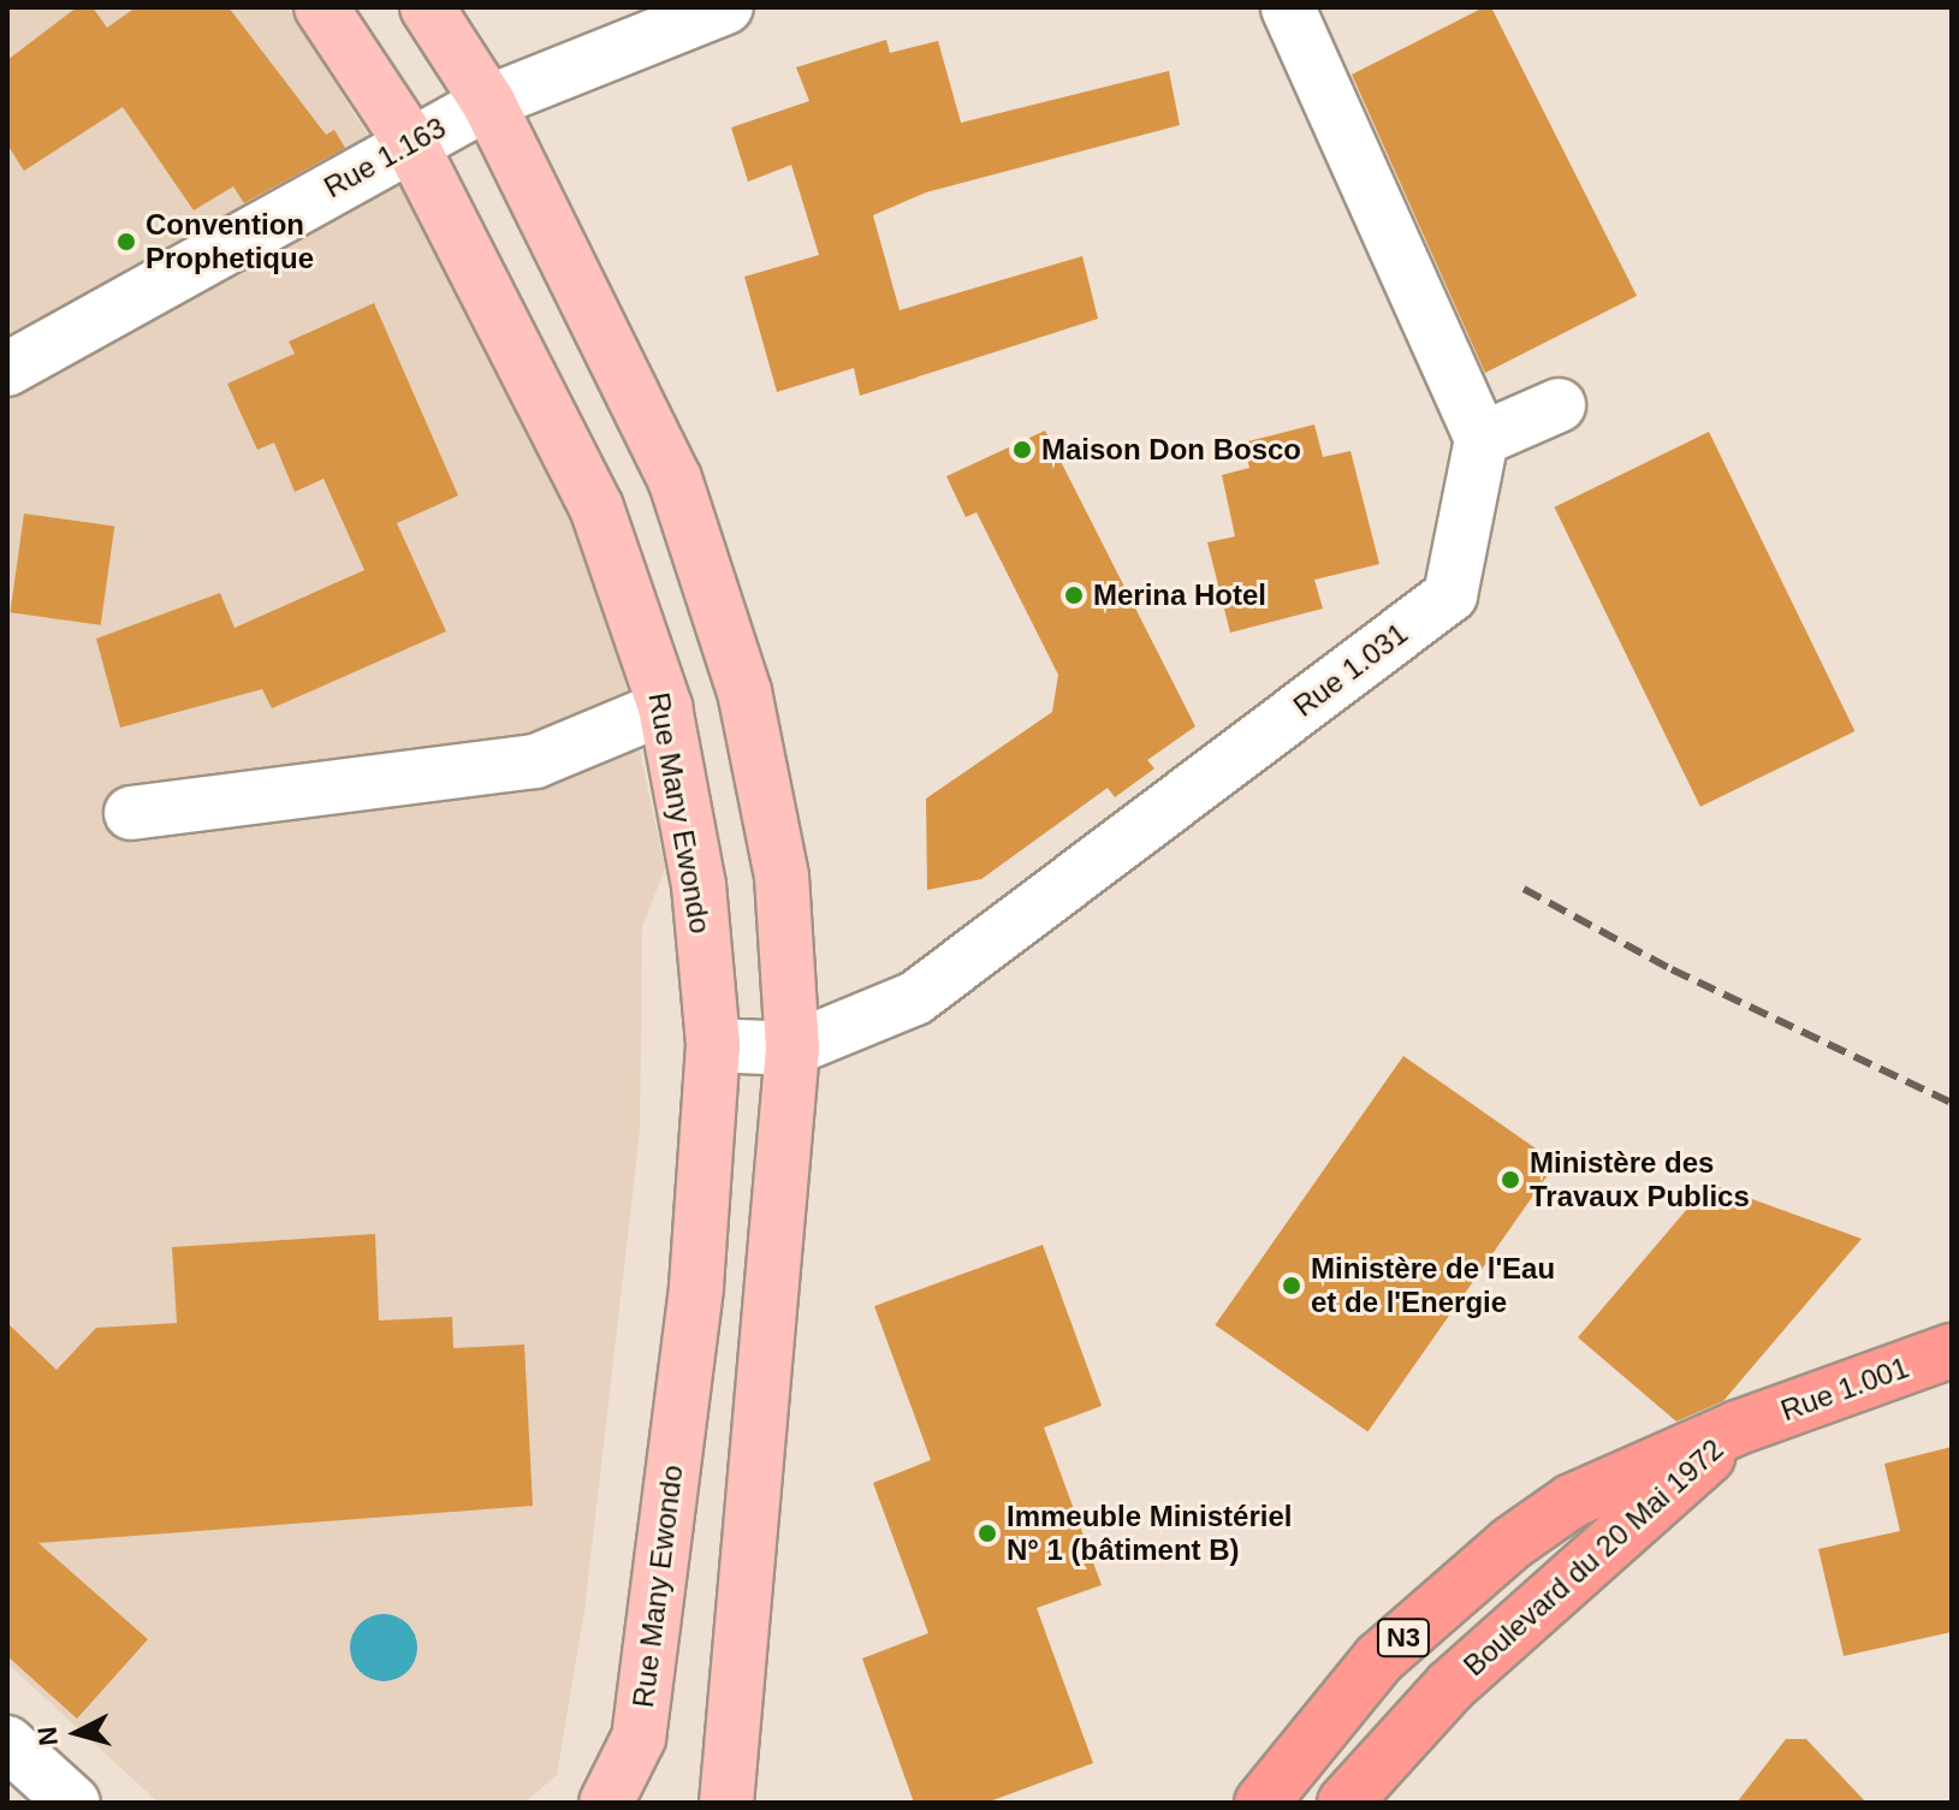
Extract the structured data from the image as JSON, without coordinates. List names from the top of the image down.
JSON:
{
  "streets": {
    "highway": ["Rue 1.001", "Boulevard du 20 Mai 1972", "N3"],
    "main road": ["Rue Many Ewondo"],
    "street": ["Rue 1.163", "Rue 1.031"]
  },
  "crossings": [
    ["Rue 1.163", "Rue Many Ewondo"],
    ["Rue 1.031", "Rue Many Ewondo"],
    ["Rue 1.001", "Boulevard du 20 Mai 1972"]
  ],
  "places": [
    "Convention Prophetique",
    "Maison Don Bosco",
    "Merina Hotel",
    "Ministère des Travaux Publics",
    "Ministère de l'Eau et de l'Energie",
    "Immeuble Ministériel N° 1 (bâtiment B)"
  ],
  "north": "left"
}
